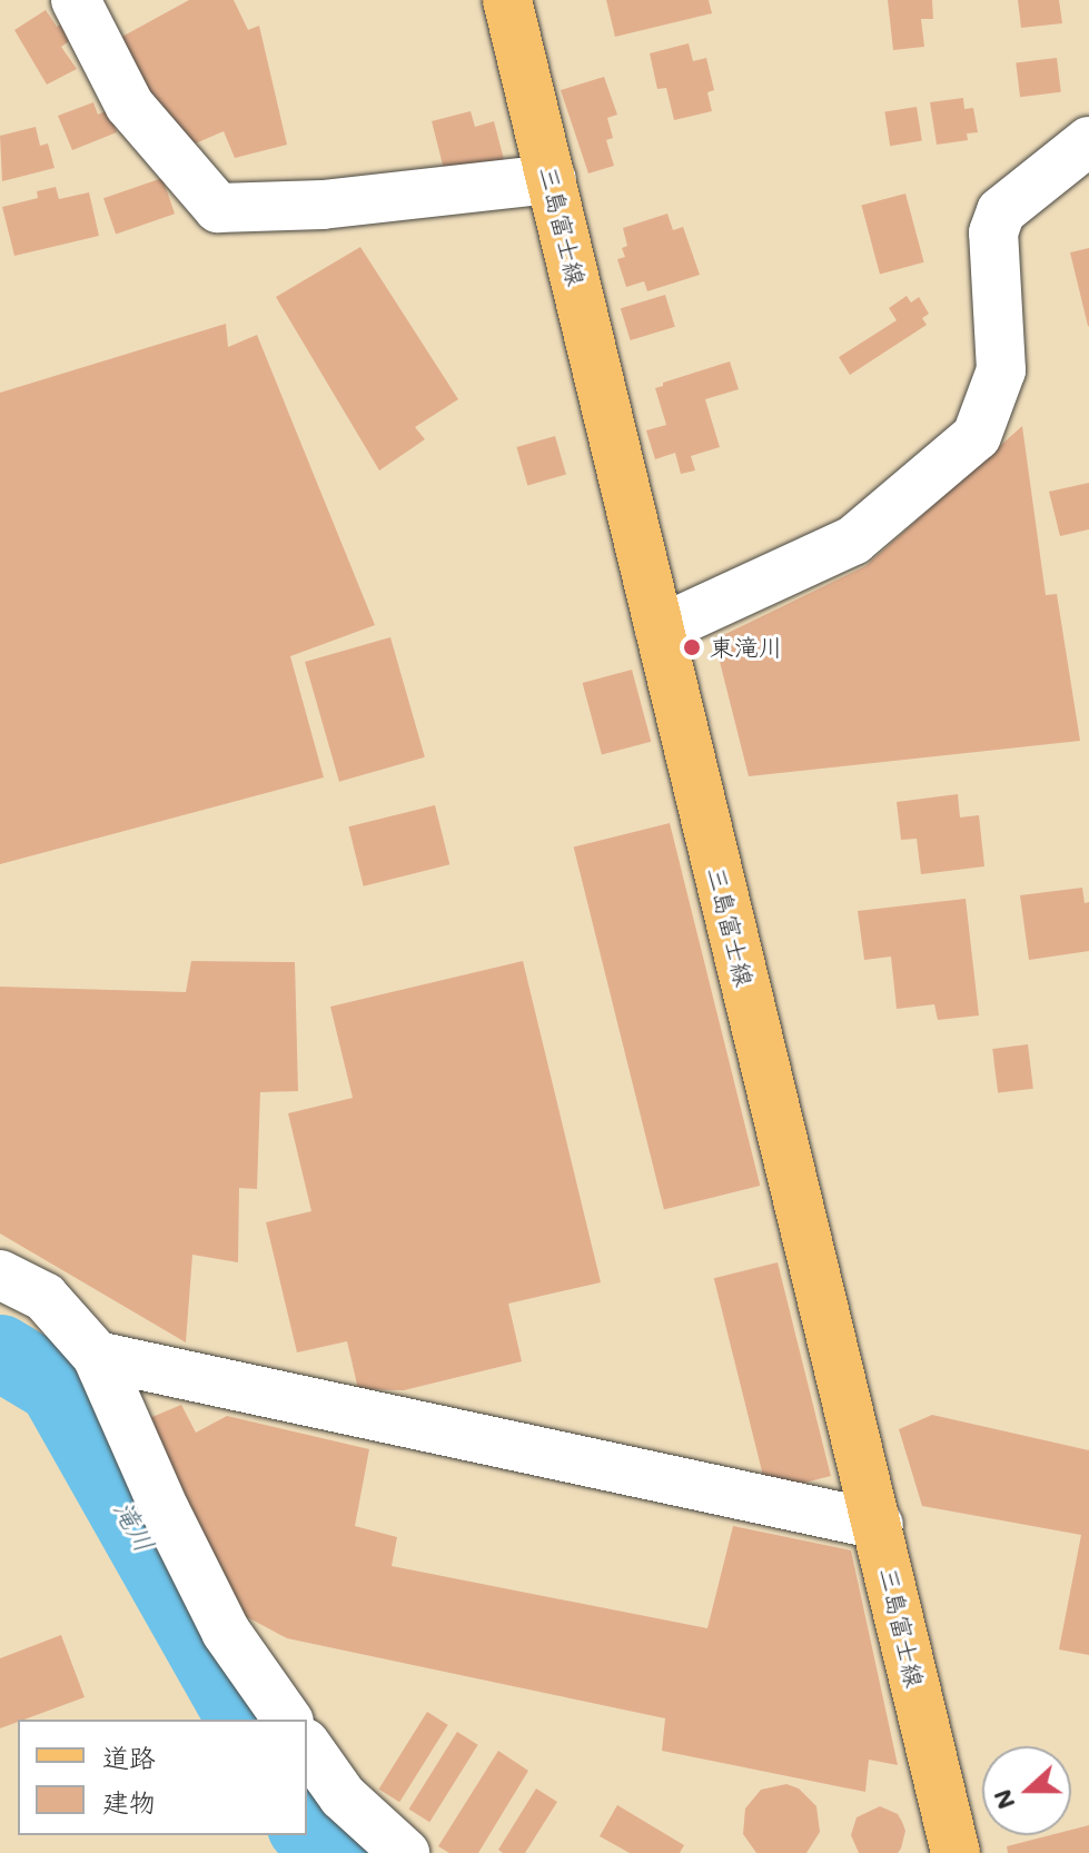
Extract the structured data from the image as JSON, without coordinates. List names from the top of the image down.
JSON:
{
  "streets": {
    "main road": ["三島富士線"]
  },
  "water": ["滝川"],
  "places": ["東滝川"],
  "legend": ["道路", "建物"],
  "north": "left"
}
